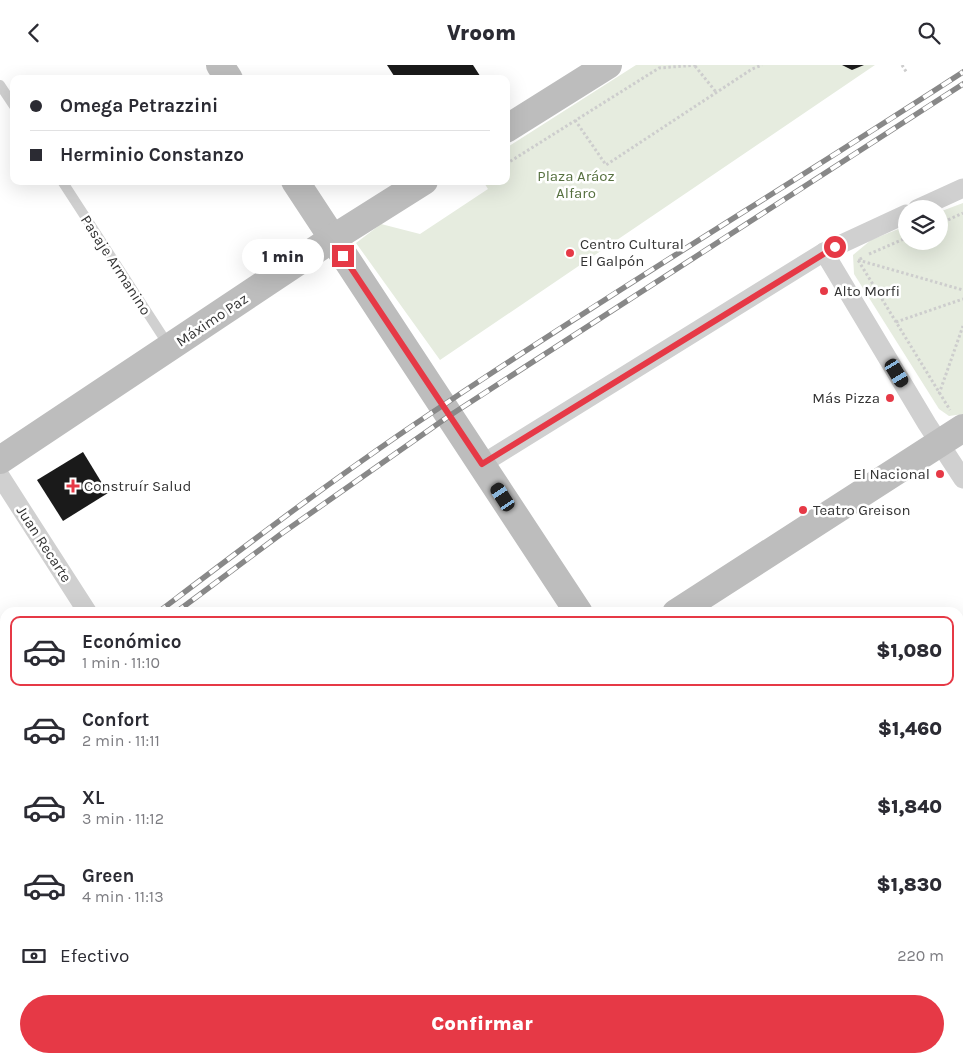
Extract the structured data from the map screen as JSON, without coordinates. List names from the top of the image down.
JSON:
{
  "streets": {
    "street": ["Máximo Paz", "Juan Recarte"],
    "lane": ["Pasaje Armanino"]
  },
  "crossings": [
    ["Pasaje Armanino", "Máximo Paz"]
  ],
  "parks": ["Plaza Aráoz Alfaro"],
  "places": {
    "other": [
      "Centro Cultural El Galpón",
      "Alto Morfi",
      "Más Pizza",
      "El Nacional",
      "Teatro Greison"
    ],
    "health": ["Construír Salud"]
  },
  "page": {
    "header": "Vroom",
    "banner": ["Omega Petrazzini", "Herminio Constanzo"],
    "bubble": "1 min",
    "list": [
      {
        "name": "Económico",
        "note": "1 min · 11:10",
        "value": "$1,080"
      },
      {
        "name": "Confort",
        "note": "2 min · 11:11",
        "value": "$1,460"
      },
      {
        "name": "XL",
        "note": "3 min · 11:12",
        "value": "$1,840"
      },
      {
        "name": "Green",
        "note": "4 min · 11:13",
        "value": "$1,830"
      }
    ],
    "pay": ["Efectivo", "220 m"],
    "buttons": "Confirmar"
  }
}
